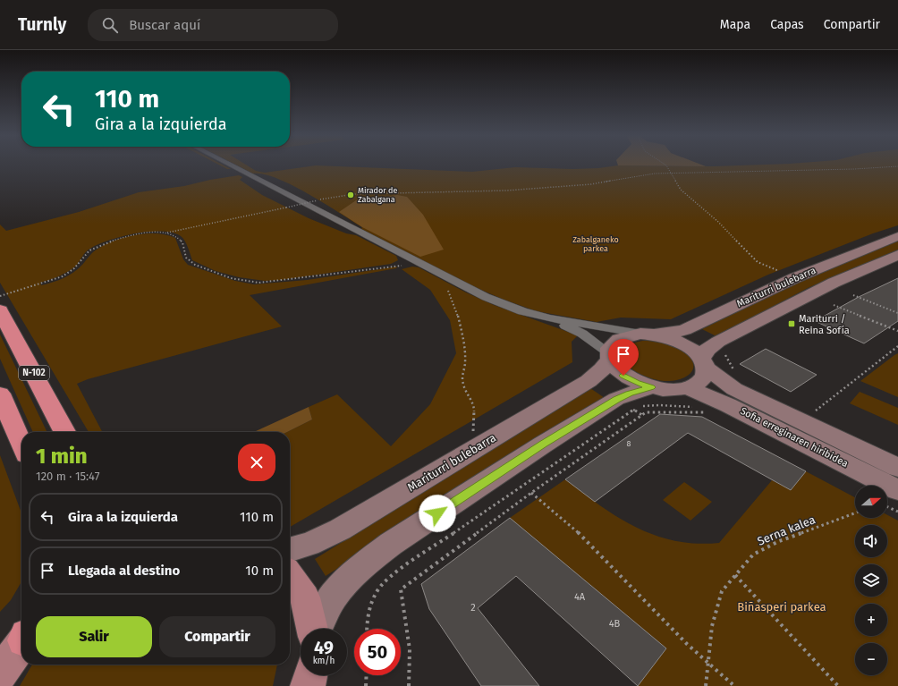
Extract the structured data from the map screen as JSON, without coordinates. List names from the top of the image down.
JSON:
{
  "streets": {
    "highway": ["N-102"],
    "main road": ["Mariturri bulebarra", "Sofia erreginaren hiribidea"],
    "path": ["Serna kalea"]
  },
  "crossings": [
    ["Mariturri bulebarra", "Sofia erreginaren hiribidea"]
  ],
  "parks": ["Zabalganeko parkea", "Biñasperi parkea"],
  "places": {
    "other": ["Mirador de Zabalgana"],
    "transit": ["Mariturri / Reina Sofía"]
  },
  "house_numbers": [
    "8",
    "4A",
    "2",
    "4B"
  ],
  "north": "right",
  "page": {
    "header": "Turnly",
    "search": "Buscar aquí",
    "nav": ["Mapa", "Capas", "Compartir"],
    "turn": ["110 m", "Gira a la izquierda"],
    "heading": ["1 min", "120 m · 15:47"],
    "map_buttons": ["+", "−"],
    "list": [
      {
        "name": "Gira a la izquierda",
        "value": "110 m"
      },
      {
        "name": "Llegada al destino",
        "value": "10 m"
      }
    ],
    "buttons": ["Salir", "Compartir"],
    "speed": "49 km/h",
    "limit": "50"
  }
}
